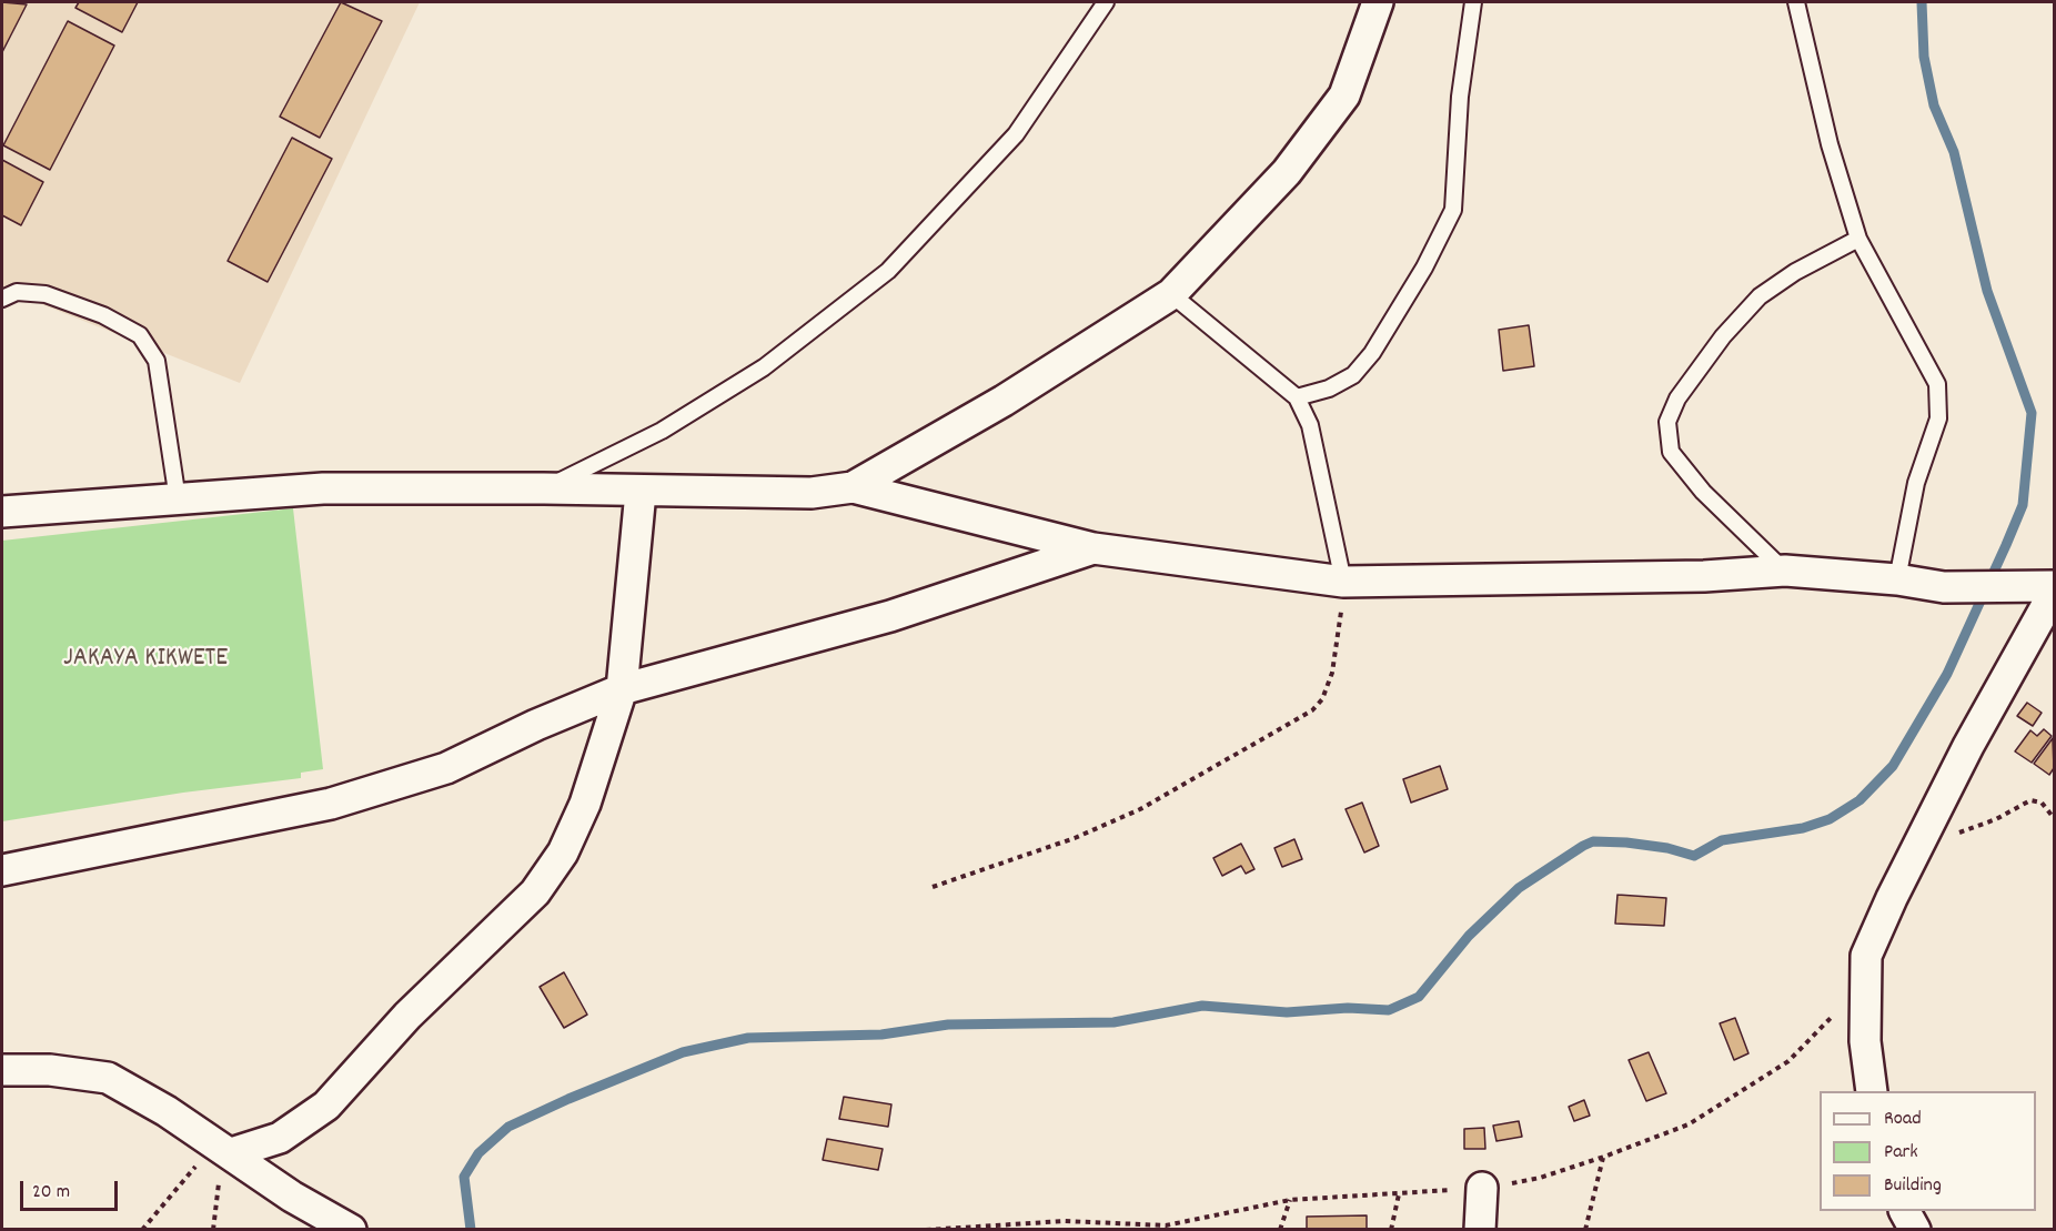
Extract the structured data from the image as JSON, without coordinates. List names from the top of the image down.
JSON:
{
  "parks": ["JAKAYA KIKWETE"],
  "legend": ["Road", "Park", "Building"],
  "scale_bar": "20 m"
}
